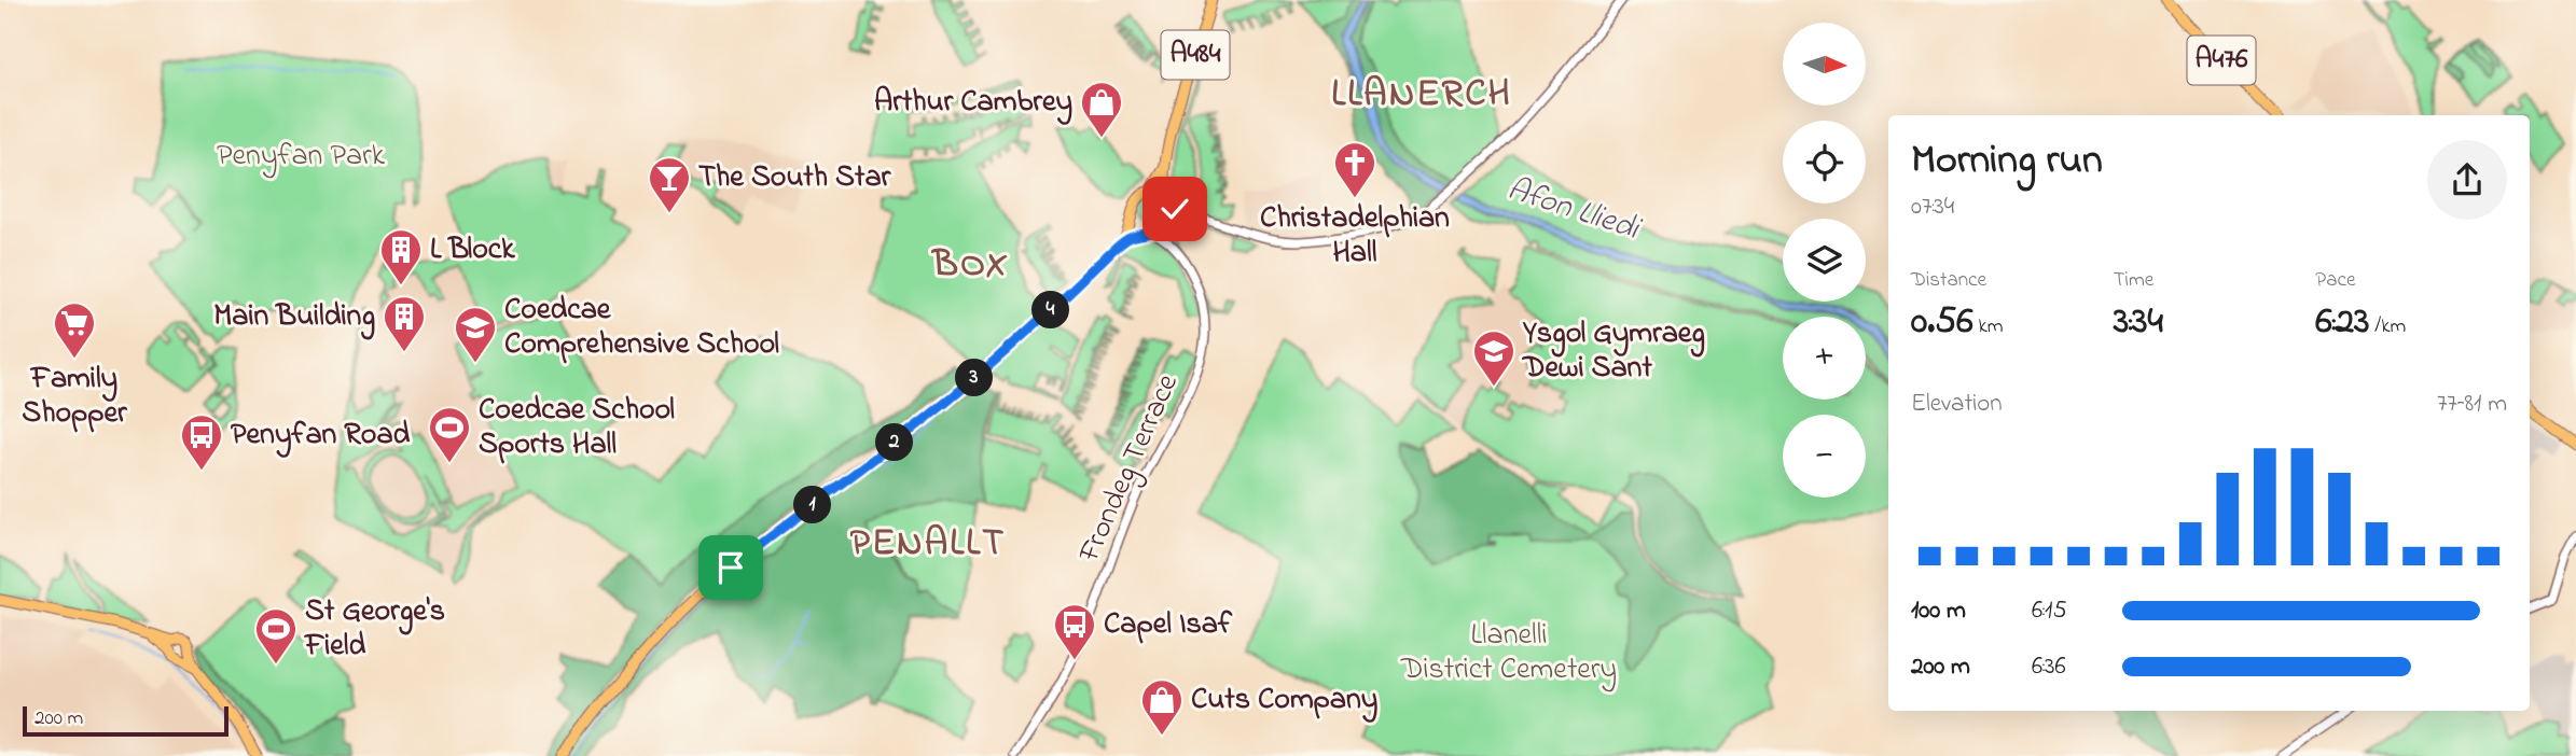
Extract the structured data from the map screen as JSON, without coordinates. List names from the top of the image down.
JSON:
{
  "streets": {
    "main road": ["A484", "A476"],
    "street": ["Frondeg Terrace"]
  },
  "crossings": [
    ["A484", "Frondeg Terrace"]
  ],
  "districts": ["LLANERCH", "BOX", "PENALLT"],
  "water": ["Afon Lliedi"],
  "parks": ["Penyfan Park", "Llanelli District Cemetery"],
  "places": {
    "shop": ["Arthur Cambrey", "Cuts Company"],
    "church": ["Christadelphian Hall"],
    "bar": ["The South Star"],
    "building": ["L Block", "Main Building"],
    "supermarket": ["Family Shopper"],
    "school or university": ["Coedcae Comprehensive School", "Ysgol Gymraeg Dewi Sant"],
    "sports": ["Coedcae School Sports Hall", "St George's Field"],
    "bus stop": ["Penyfan Road", "Capel Isaf"]
  },
  "scale_bar": "200 m",
  "north": "right",
  "page": {
    "map_buttons": ["+", "−"],
    "heading": ["Morning run", "07:34"],
    "stats": [
      ["Distance", "0.56 km"],
      ["Time", "3:34"],
      ["Pace", "6:23 /km"]
    ],
    "pins": [
      "4",
      "3",
      "2",
      "1"
    ],
    "chart": ["Elevation", "77–81 m"],
    "list": [
      {
        "name": "100 m",
        "note": "6:15"
      },
      {
        "name": "200 m",
        "note": "6:36"
      }
    ],
    "scale": "200 m"
  }
}
